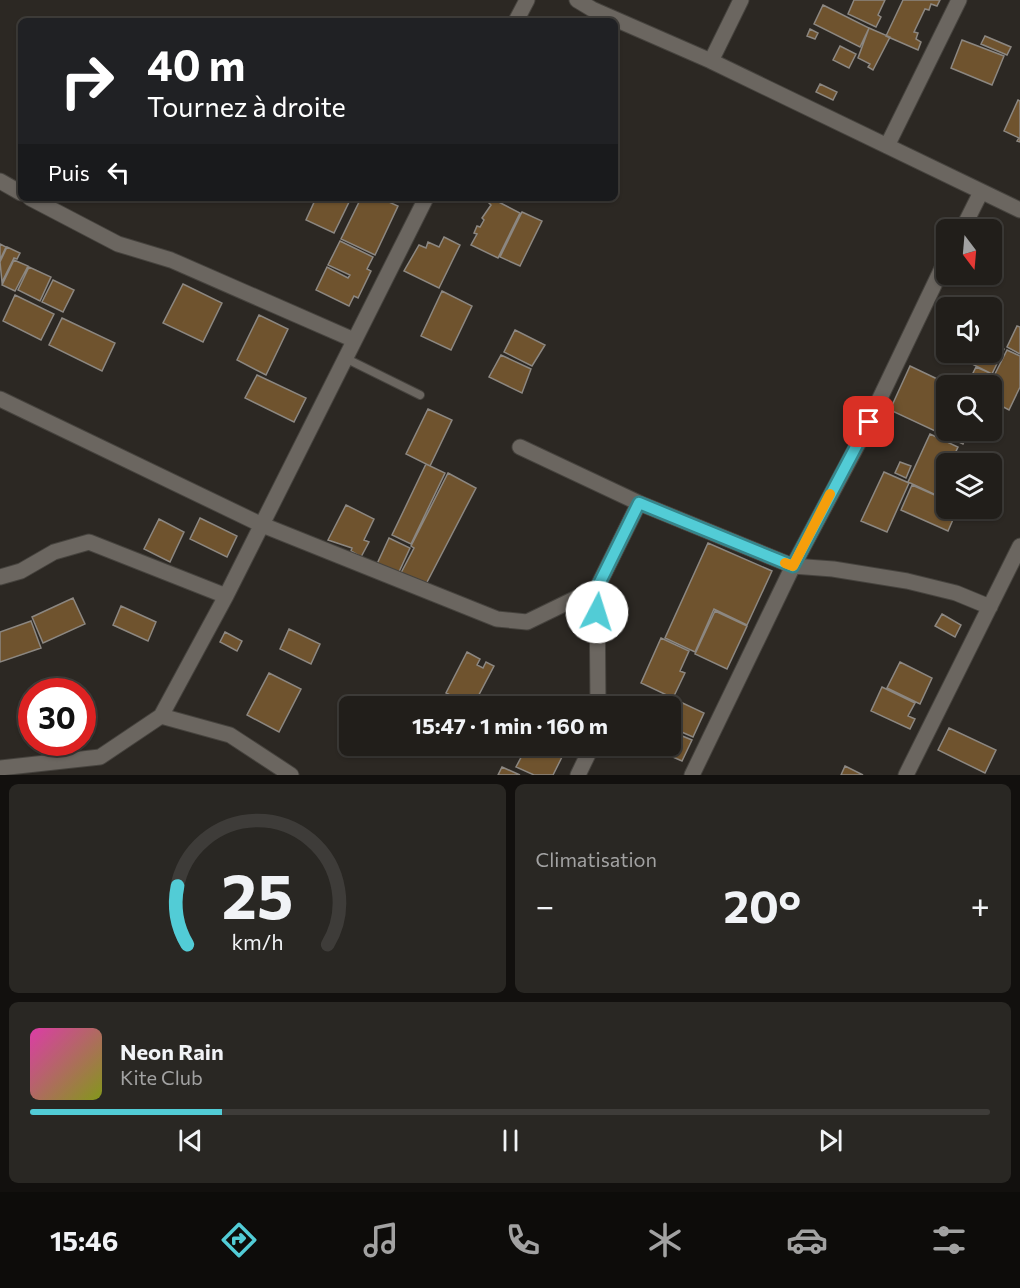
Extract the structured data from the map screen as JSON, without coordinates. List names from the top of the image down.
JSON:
{
  "north": "bottom",
  "page": {
    "turn": ["40 m", "Tournez à droite"],
    "then": "Puis",
    "limit": "30",
    "trip": "15:47 · 1 min · 160 m",
    "tile": "Climatisation",
    "heat": ["−", "20°", "+"],
    "song": ["Neon Rain", "Kite Club"],
    "tabs": "15:46",
    "gauge": ["25", "km/h"]
  }
}
